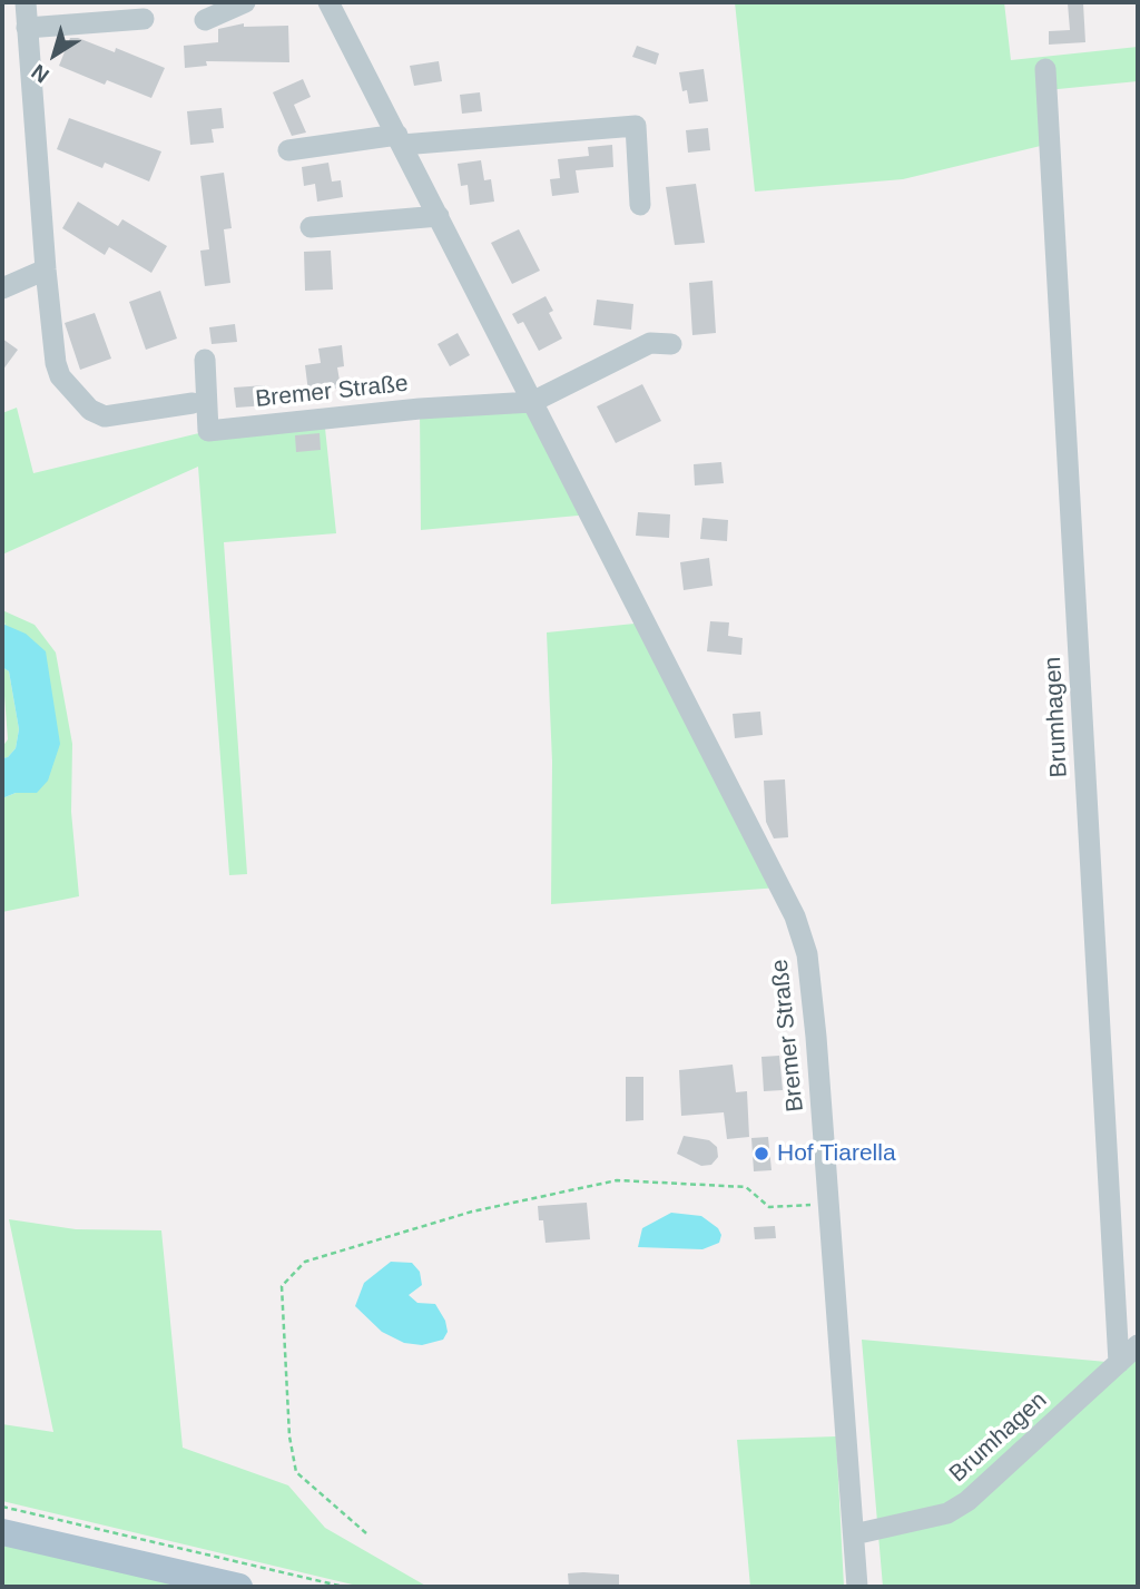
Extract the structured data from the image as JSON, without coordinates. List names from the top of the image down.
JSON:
{
  "streets": {
    "street": ["Bremer Straße", "Brumhagen"]
  },
  "crossings": [
    ["Bremer Straße", "Brumhagen"]
  ],
  "places": ["Hof Tiarella"],
  "north": "bottom left"
}
